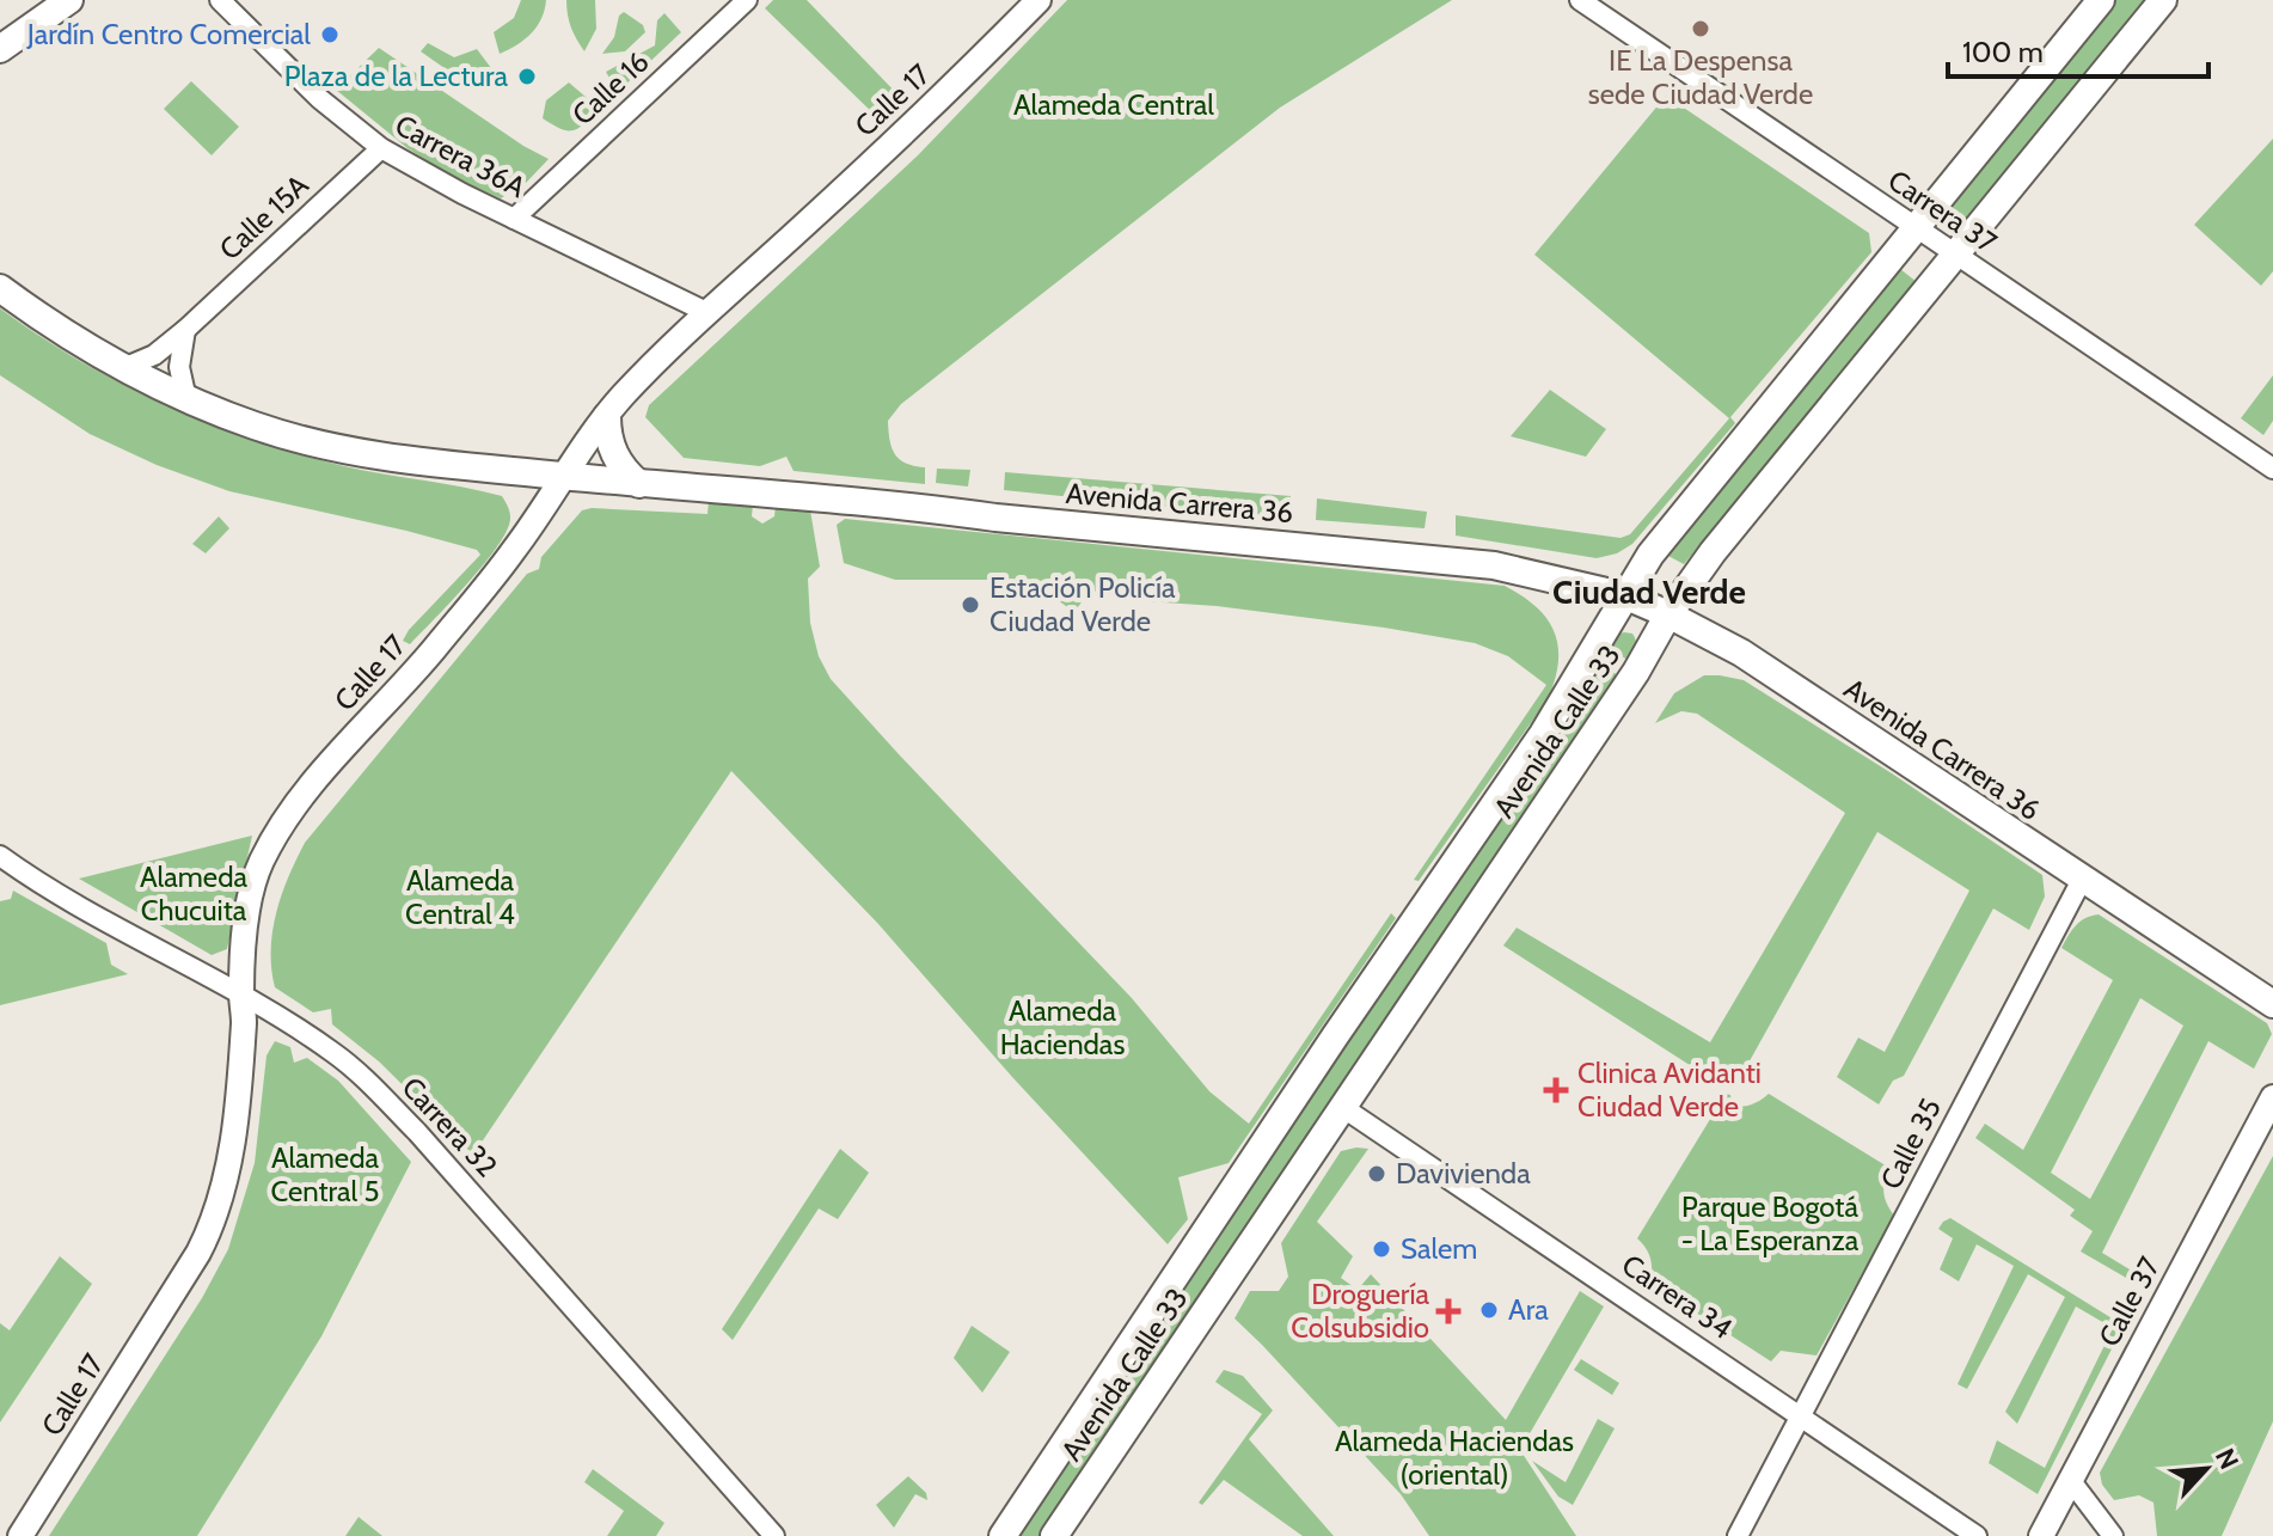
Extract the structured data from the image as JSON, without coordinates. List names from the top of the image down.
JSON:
{
  "streets": {
    "main road": ["Avenida Carrera 36", "Avenida Calle 33"],
    "street": [
      "Calle 16",
      "Calle 17",
      "Carrera 36A",
      "Carrera 37",
      "Calle 15A",
      "Carrera 32",
      "Calle 35",
      "Carrera 34",
      "Calle 37"
    ]
  },
  "crossings": [
    ["Calle 16", "Carrera 36A"],
    ["Calle 17", "Carrera 36A"],
    ["Calle 17", "Avenida Carrera 36"],
    ["Calle 17", "Carrera 32"],
    ["Carrera 36A", "Calle 15A"],
    ["Carrera 37", "Avenida Calle 33"],
    ["Calle 15A", "Avenida Carrera 36"],
    ["Avenida Carrera 36", "Avenida Calle 33"],
    ["Avenida Carrera 36", "Calle 35"],
    ["Avenida Calle 33", "Carrera 34"],
    ["Calle 35", "Carrera 34"]
  ],
  "districts": ["Ciudad Verde"],
  "parks": [
    "Alameda Central",
    "Alameda Chucuita",
    "Alameda Central 4",
    "Alameda Haciendas",
    "Alameda Central 5",
    "Parque Bogotá - La Esperanza",
    "Alameda Haciendas (oriental)"
  ],
  "places": {
    "other": [
      "IE La Despensa sede Ciudad Verde",
      "Jardín Centro Comercial",
      "Plaza de la Lectura",
      "Estación Policía Ciudad Verde",
      "Davivienda",
      "Salem",
      "Ara"
    ],
    "health": ["Clinica Avidanti Ciudad Verde", "Droguería Colsubsidio"]
  },
  "scale_bar": "100 m",
  "north": "top right"
}
